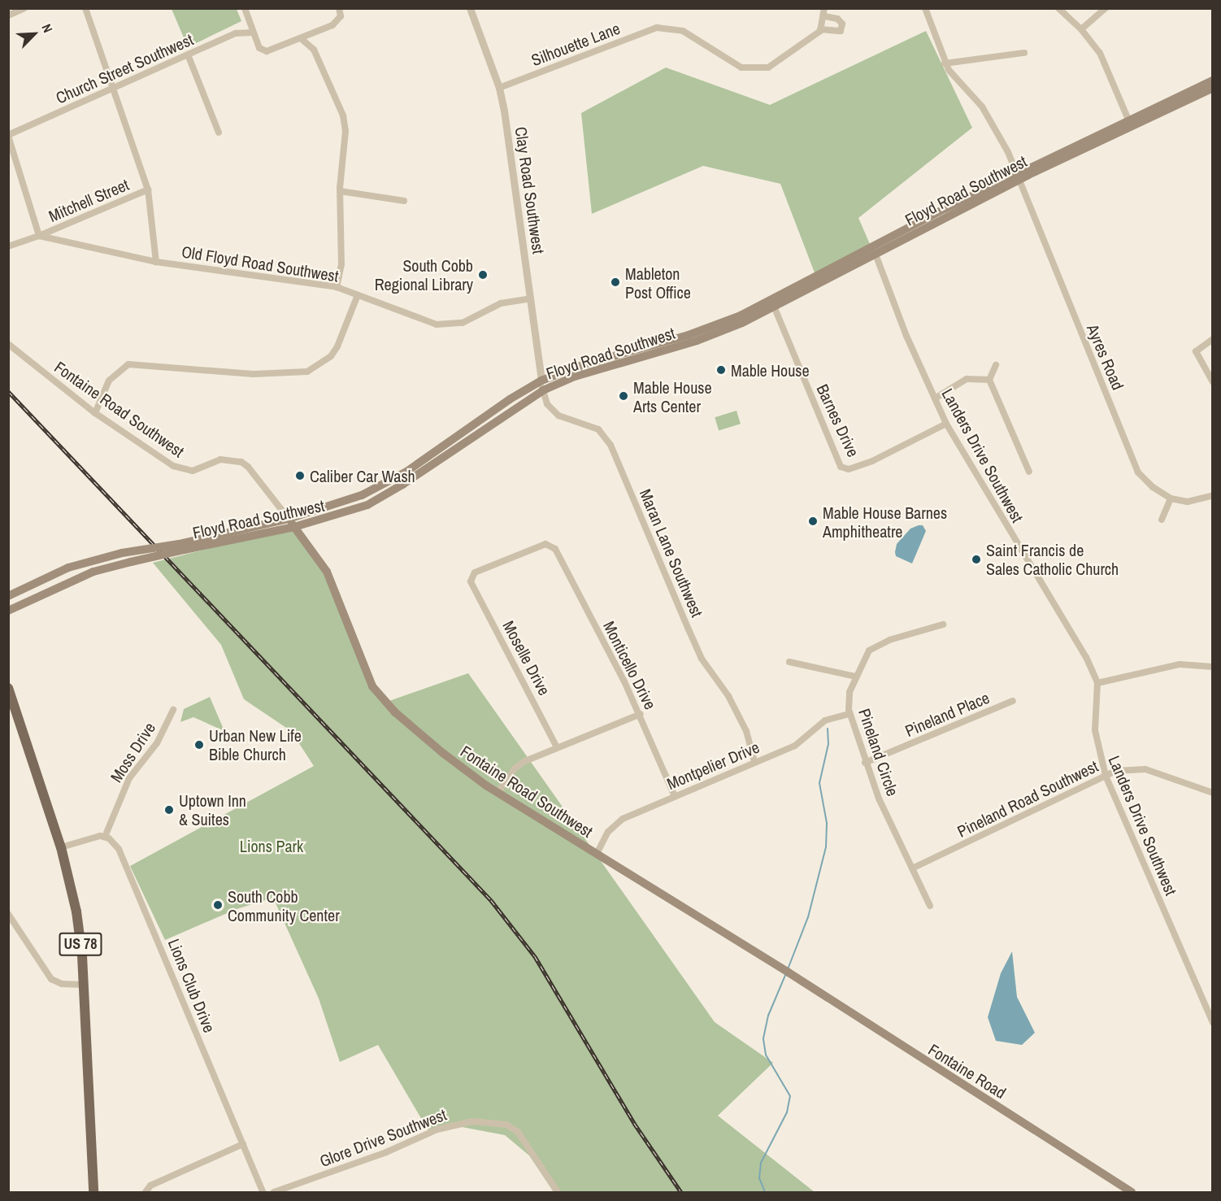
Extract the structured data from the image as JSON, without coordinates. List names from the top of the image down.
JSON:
{
  "streets": {
    "main road": [
      "Floyd Road Southwest",
      "Fontaine Road Southwest",
      "US 78",
      "Fontaine Road"
    ],
    "street": [
      "Silhouette Lane",
      "Church Street Southwest",
      "Clay Road Southwest",
      "Mitchell Street",
      "Old Floyd Road Southwest",
      "Ayres Road",
      "Barnes Drive",
      "Landers Drive Southwest",
      "Maran Lane Southwest",
      "Moselle Drive",
      "Monticello Drive",
      "Pineland Place",
      "Moss Drive",
      "Pineland Circle",
      "Montpelier Drive",
      "Pineland Road Southwest",
      "Lions Club Drive",
      "Glore Drive Southwest"
    ]
  },
  "crossings": [
    ["Silhouette Lane", "Clay Road Southwest"],
    ["Clay Road Southwest", "Floyd Road Southwest"],
    ["Clay Road Southwest", "Old Floyd Road Southwest"],
    ["Clay Road Southwest", "Maran Lane Southwest"],
    ["Floyd Road Southwest", "Ayres Road"],
    ["Floyd Road Southwest", "Fontaine Road Southwest"],
    ["Floyd Road Southwest", "Barnes Drive"],
    ["Floyd Road Southwest", "Landers Drive Southwest"],
    ["Floyd Road Southwest", "Maran Lane Southwest"],
    ["Mitchell Street", "Old Floyd Road Southwest"],
    ["Fontaine Road Southwest", "Montpelier Drive"],
    ["Fontaine Road Southwest", "Fontaine Road"],
    ["Barnes Drive", "Landers Drive Southwest"],
    ["Landers Drive Southwest", "Pineland Road Southwest"],
    ["Maran Lane Southwest", "Montpelier Drive"],
    ["Moselle Drive", "Monticello Drive"],
    ["Monticello Drive", "Montpelier Drive"],
    ["Pineland Place", "Pineland Circle"],
    ["Moss Drive", "Lions Club Drive"],
    ["Pineland Circle", "Montpelier Drive"],
    ["Pineland Circle", "Pineland Road Southwest"]
  ],
  "parks": ["Lions Park"],
  "places": [
    "South Cobb Regional Library",
    "Mableton Post Office",
    "Mable House",
    "Mable House Arts Center",
    "Caliber Car Wash",
    "Mable House Barnes Amphitheatre",
    "Saint Francis de Sales Catholic Church",
    "Urban New Life Bible Church",
    "Uptown Inn & Suites",
    "South Cobb Community Center"
  ],
  "north": "top right"
}
